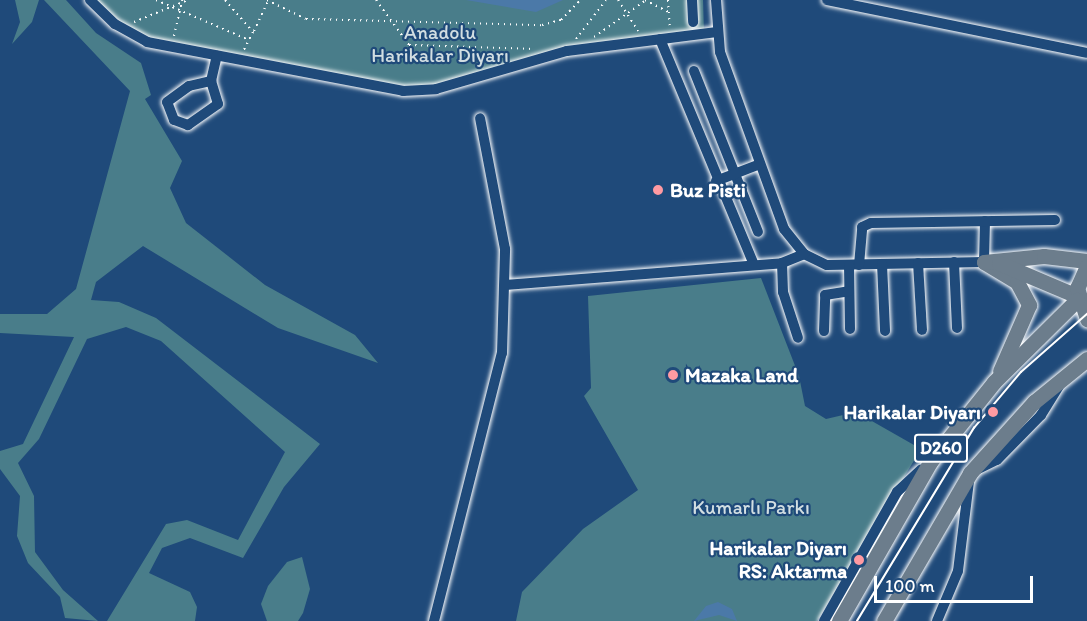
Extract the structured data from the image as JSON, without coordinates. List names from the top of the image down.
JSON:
{
  "streets": {
    "highway": ["D260"]
  },
  "parks": ["Anadolu Harikalar Diyarı", "Kumarlı Parkı"],
  "places": [
    "Buz Pisti",
    "Mazaka Land",
    "Harikalar Diyarı",
    "Harikalar Diyarı RS: Aktarma"
  ],
  "scale_bar": "100 m"
}
